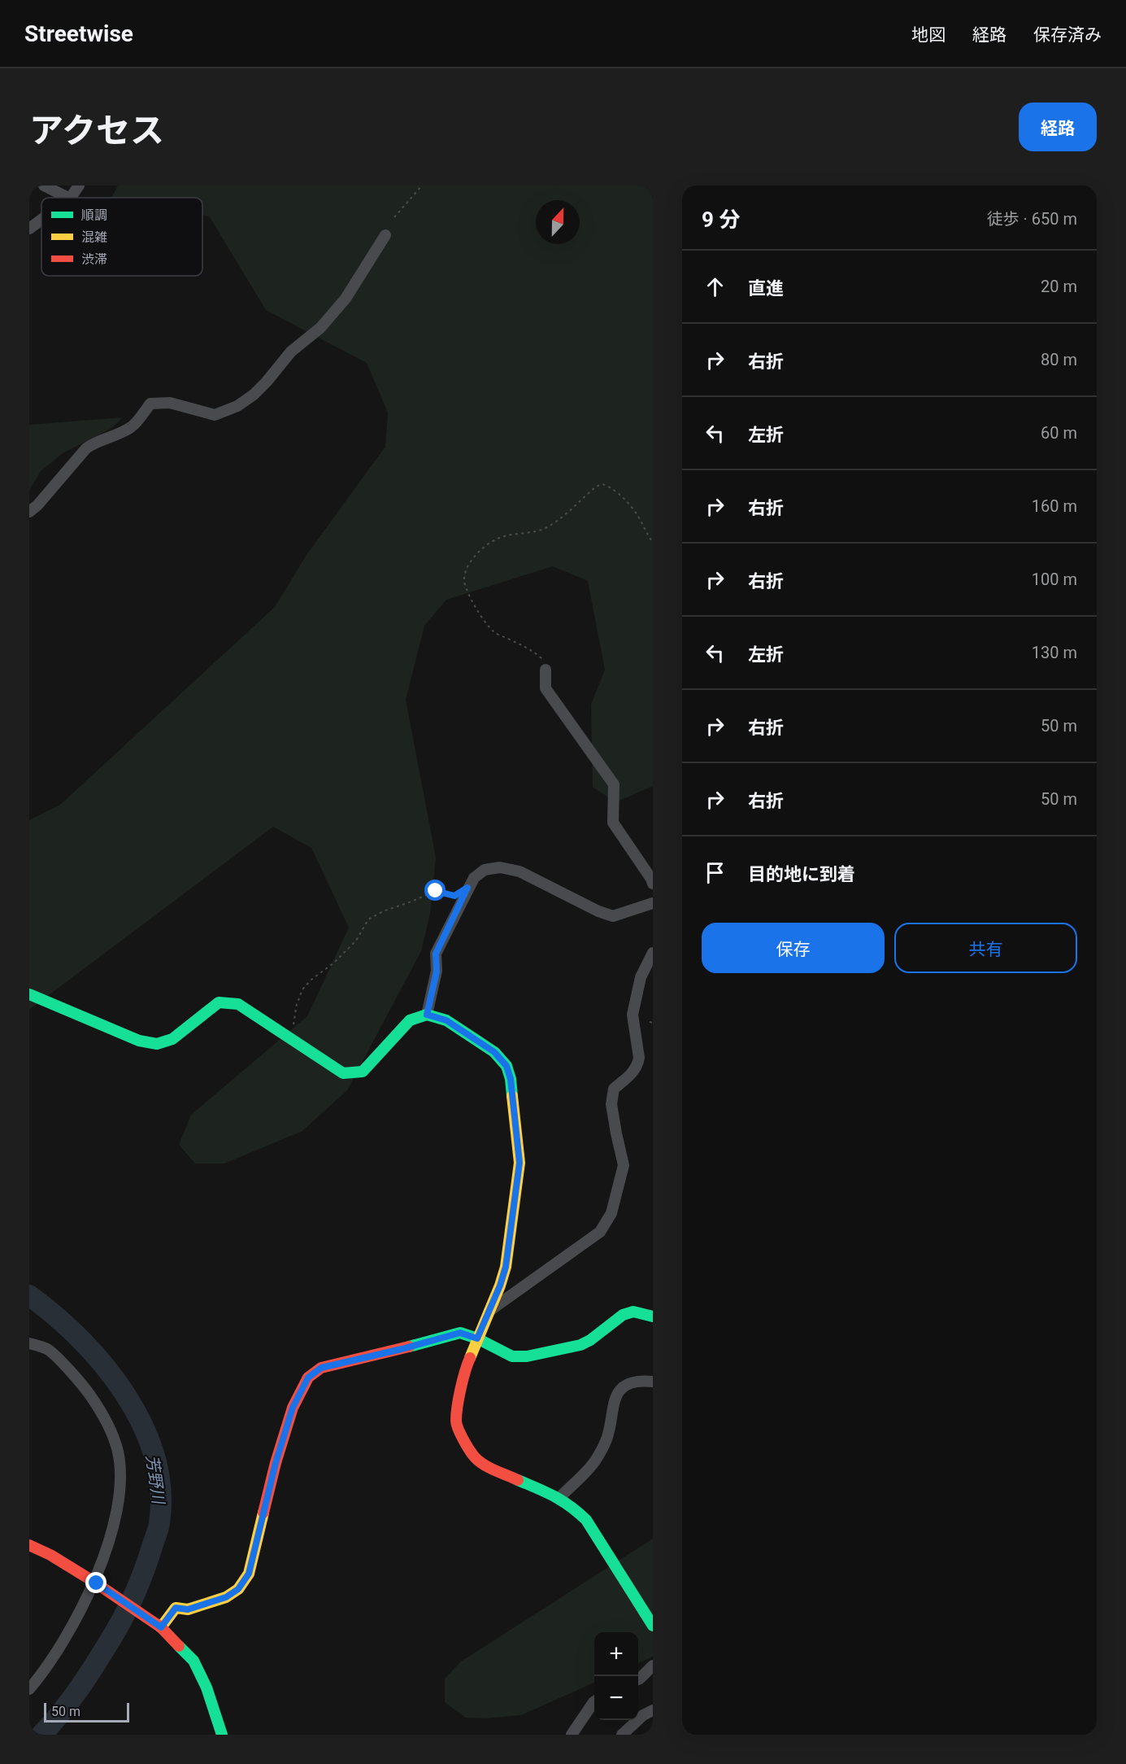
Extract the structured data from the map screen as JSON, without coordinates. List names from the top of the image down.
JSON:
{
  "water": ["芳野川"],
  "legend": ["順調", "混雑", "渋滞"],
  "scale_bar": "50 m",
  "north": "top",
  "page": {
    "header": "Streetwise",
    "nav": ["地図", "経路", "保存済み"],
    "title": "アクセス",
    "buttons": [
      "経路",
      ["保存", "共有"]
    ],
    "heading": ["9 分", "徒歩 · 650 m"],
    "list": [
      ["直進", "20 m"],
      ["右折", "80 m"],
      ["左折", "60 m"],
      ["右折", "160 m"],
      ["右折", "100 m"],
      ["左折", "130 m"],
      ["右折", "50 m"],
      ["右折", "50 m"],
      "目的地に到着"
    ],
    "map_buttons": ["+", "−"],
    "scale": "50 m"
  }
}
